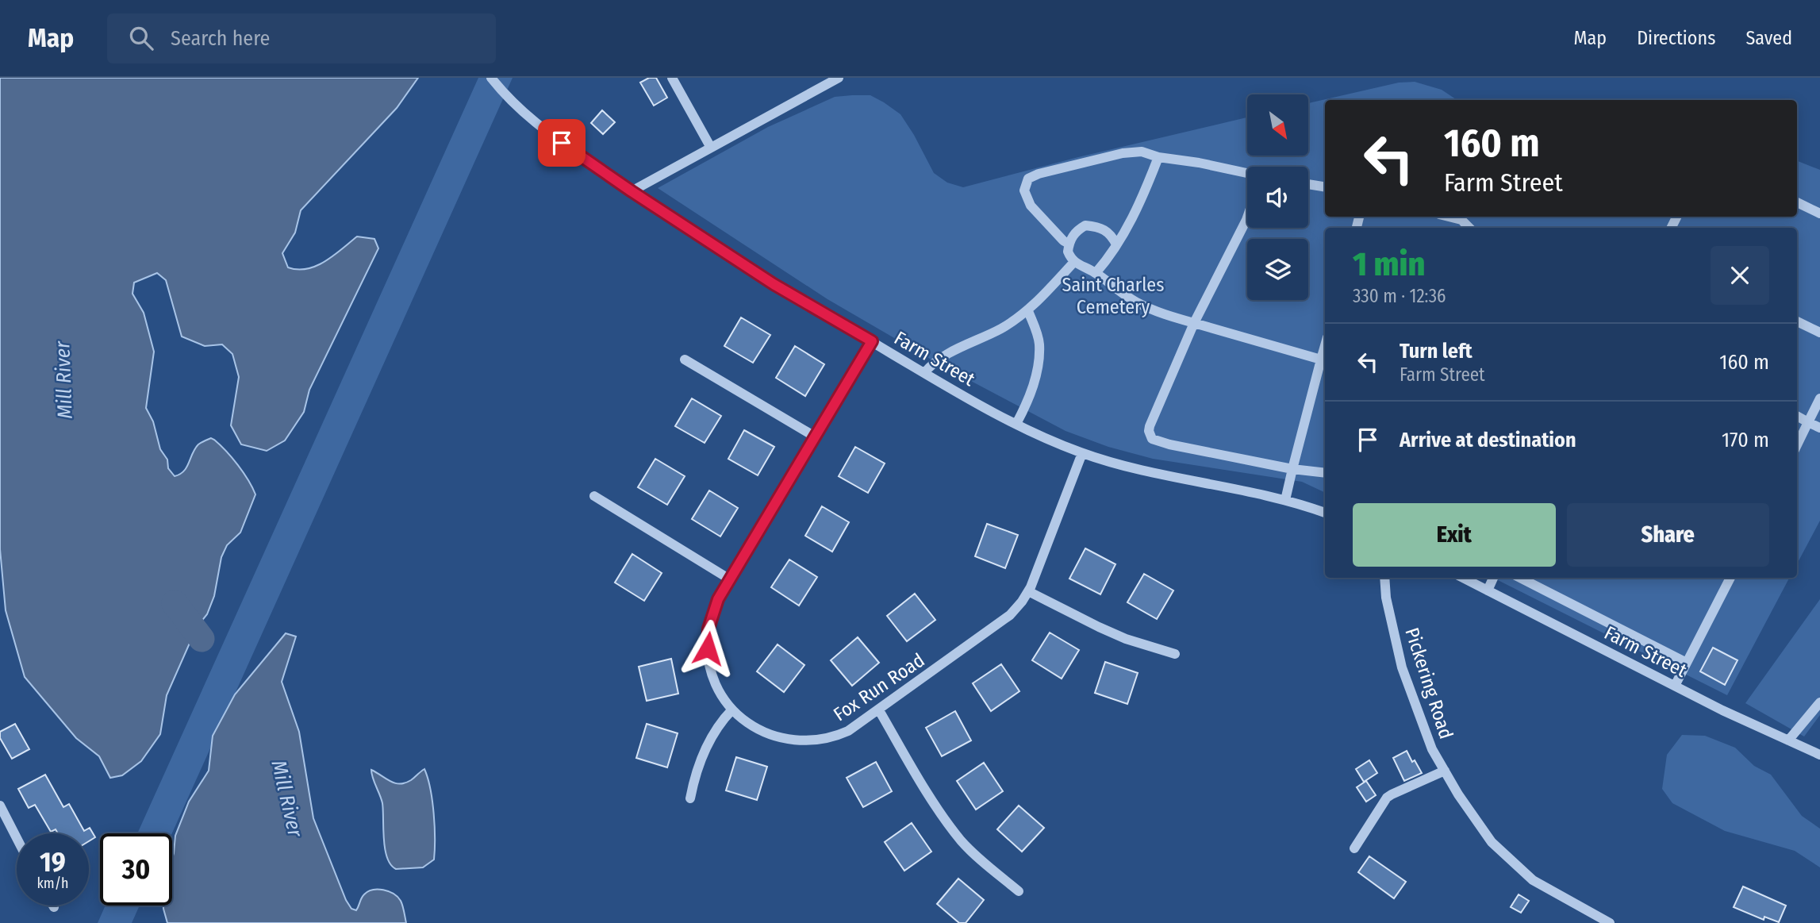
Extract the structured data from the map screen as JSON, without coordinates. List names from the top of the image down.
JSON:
{
  "streets": {
    "street": ["Farm Street", "Pickering Road", "Fox Run Road"]
  },
  "crossings": [
    ["Farm Street", "Fox Run Road"]
  ],
  "water": ["Mill River"],
  "parks": ["Saint Charles Cemetery"],
  "north": "bottom right",
  "page": {
    "header": "Map",
    "search": "Search here",
    "nav": ["Map", "Directions", "Saved"],
    "turn": ["160 m", "Farm Street"],
    "heading": ["1 min", "330 m · 12:36"],
    "list": [
      {
        "name": "Turn left",
        "note": "Farm Street",
        "value": "160 m"
      },
      {
        "name": "Arrive at destination",
        "value": "170 m"
      }
    ],
    "buttons": ["Exit", "Share"],
    "speed": "19 km/h",
    "limit": "30"
  }
}
